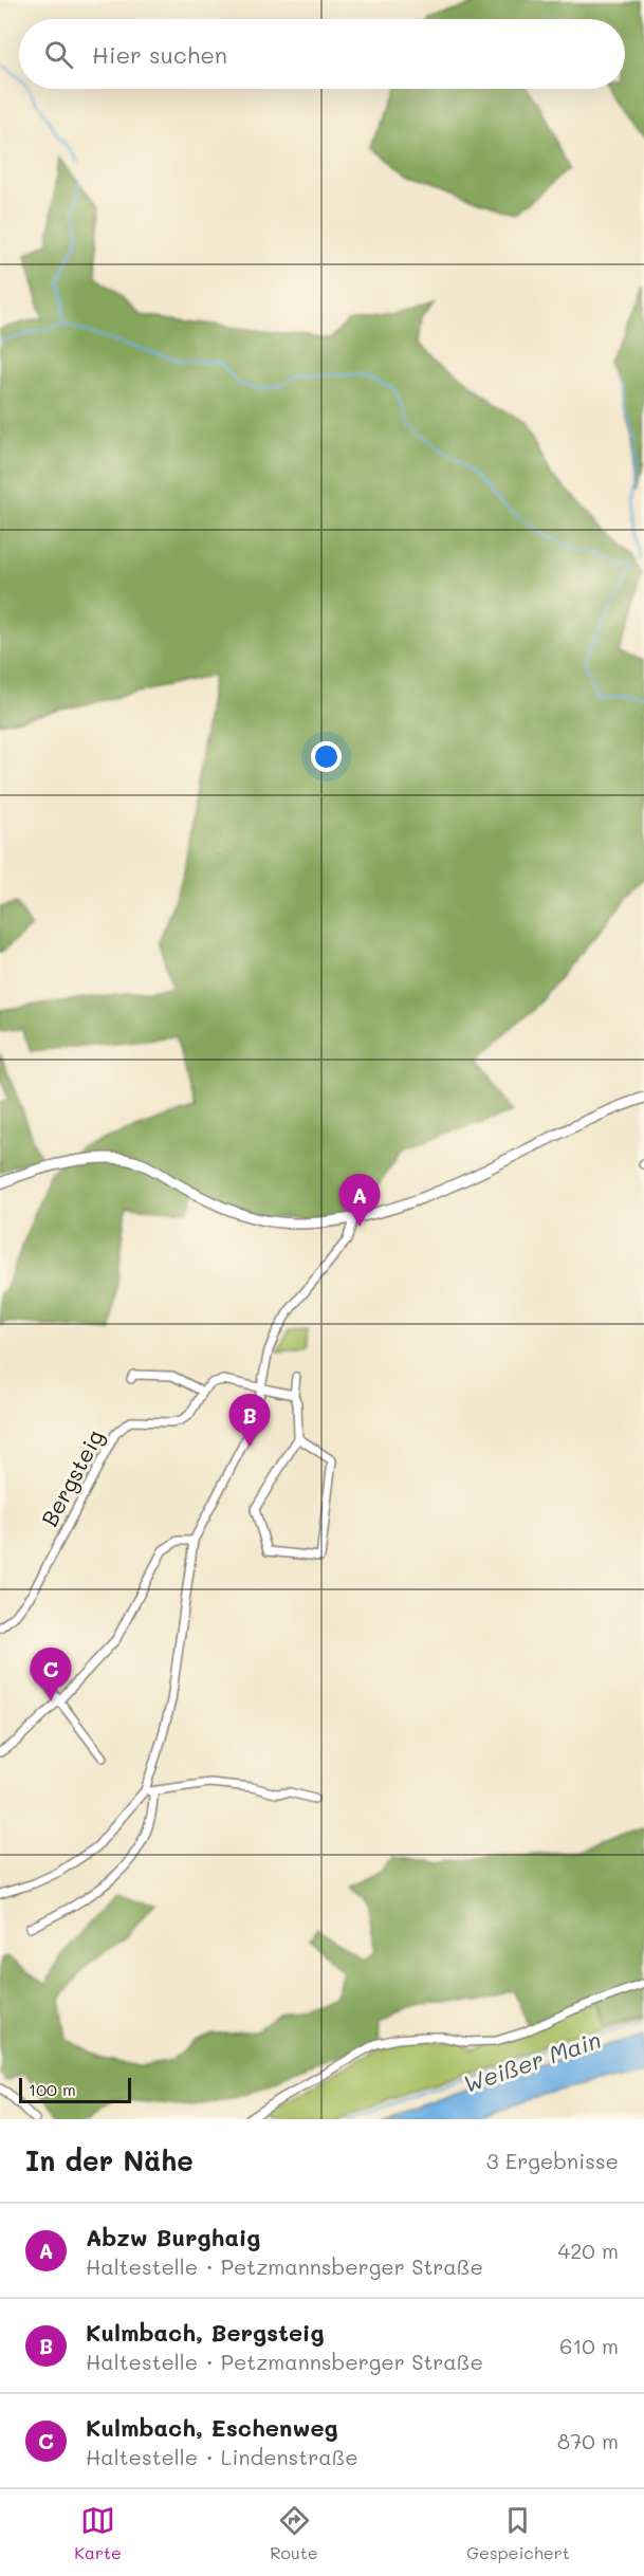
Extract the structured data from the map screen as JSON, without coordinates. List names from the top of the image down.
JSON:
{
  "streets": {
    "street": ["Bergsteig"]
  },
  "water": ["Weißer Main"],
  "scale_bar": "100 m",
  "page": {
    "search": "Hier suchen",
    "pins": ["A", "B", "C"],
    "scale": "100 m",
    "heading": ["In der Nähe", "3 Ergebnisse"],
    "list": [
      {
        "mark": "A",
        "name": "Abzw Burghaig",
        "note": "Haltestelle · Petzmannsberger Straße",
        "value": "420 m"
      },
      {
        "mark": "B",
        "name": "Kulmbach, Bergsteig",
        "note": "Haltestelle · Petzmannsberger Straße",
        "value": "610 m"
      },
      {
        "mark": "C",
        "name": "Kulmbach, Eschenweg",
        "note": "Haltestelle · Lindenstraße",
        "value": "870 m"
      }
    ],
    "nav": ["Karte", "Route", "Gespeichert"]
  }
}
